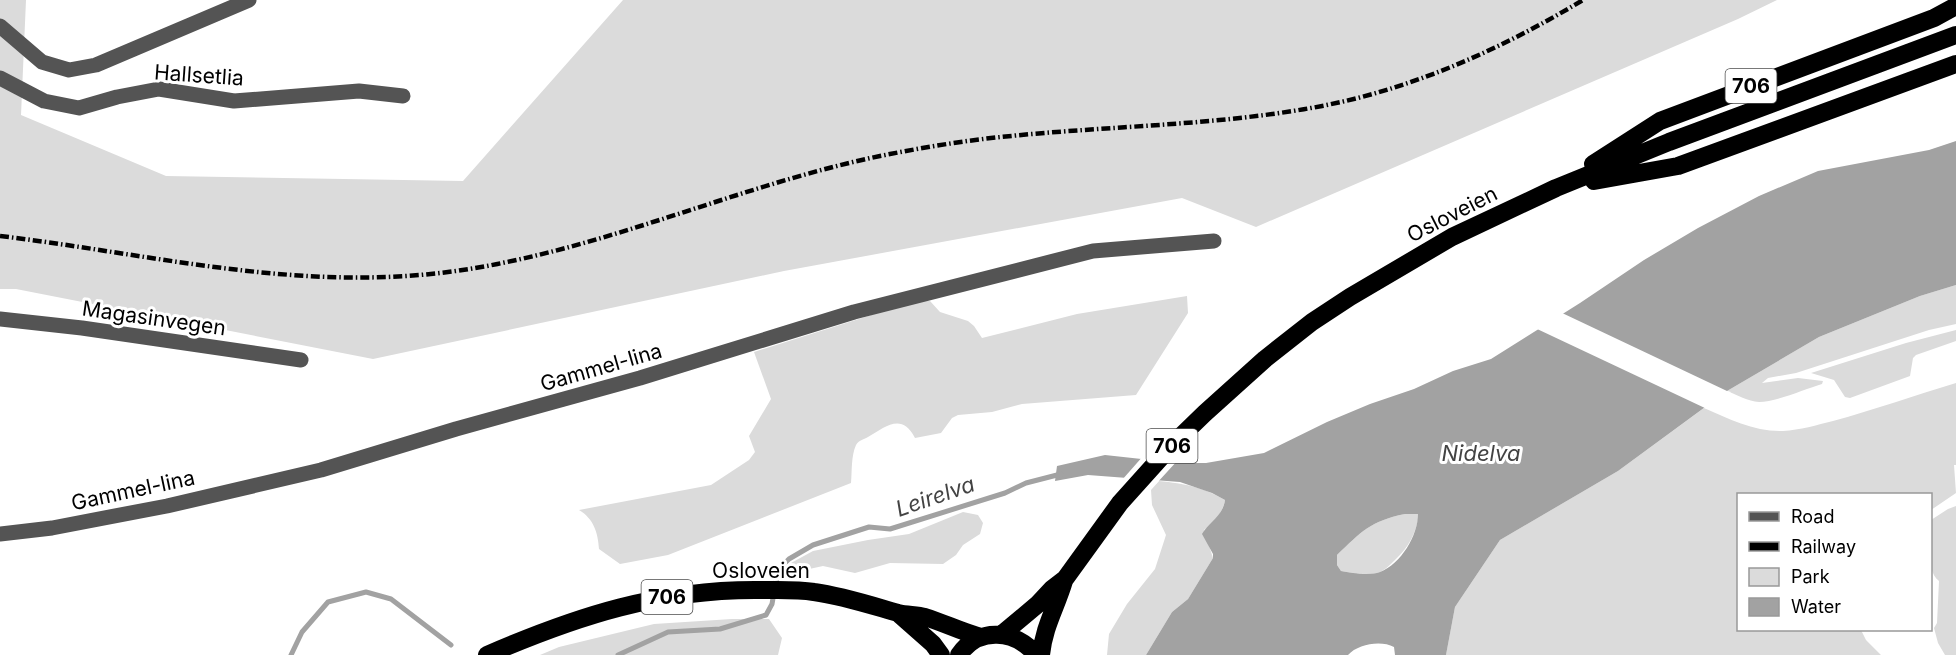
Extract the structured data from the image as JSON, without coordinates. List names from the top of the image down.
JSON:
{
  "streets": {
    "highway": ["706", "Osloveien"],
    "street": ["Hallsetlia", "Magasinvegen", "Gammel-lina"]
  },
  "crossings": [
    ["706", "Osloveien"]
  ],
  "water": ["Nidelva", "Leirelva"],
  "legend": [
    "Road",
    "Railway",
    "Park",
    "Water"
  ]
}
